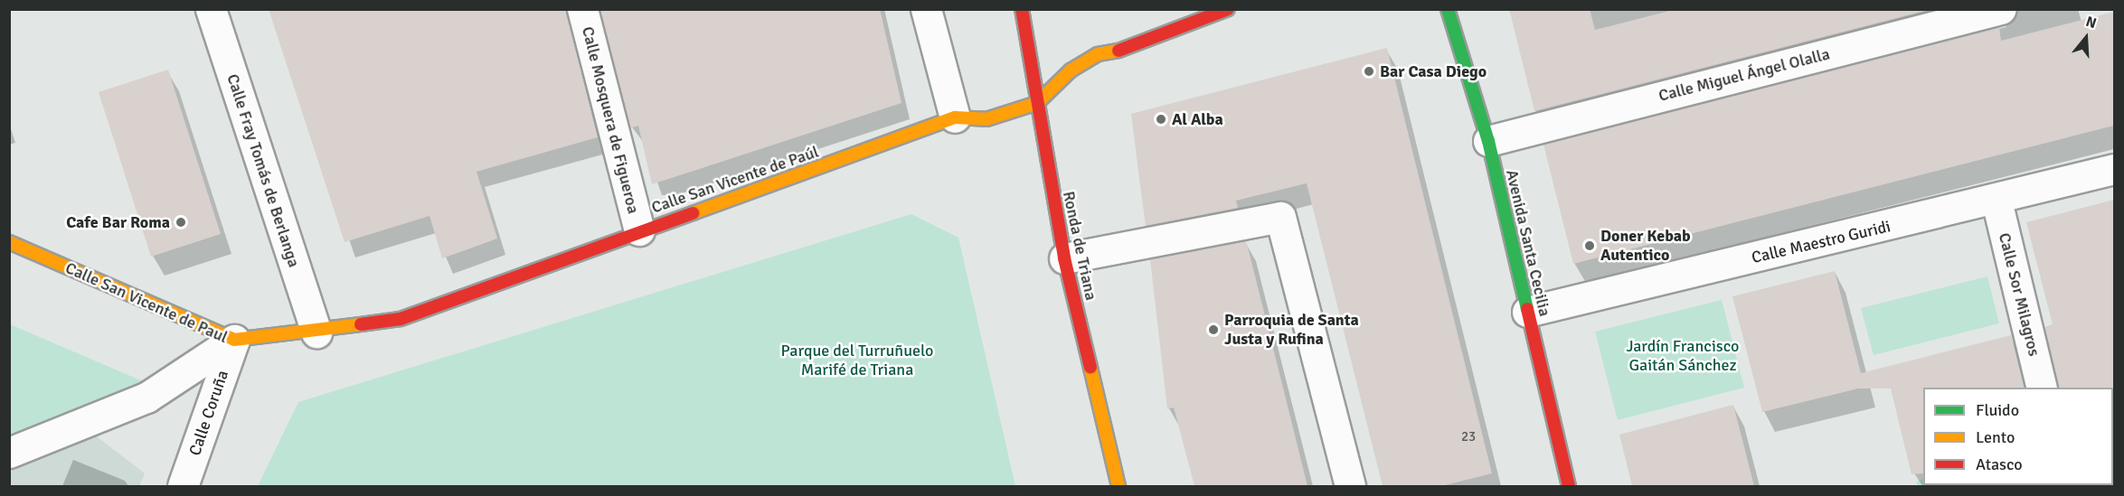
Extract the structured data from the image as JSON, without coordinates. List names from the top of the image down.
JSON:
{
  "streets": {
    "street": [
      "Calle Miguel Ángel Olalla",
      "Calle Mosquera de Figueroa",
      "Calle Fray Tomás de Berlanga",
      "Calle San Vicente de Paúl",
      "Calle Maestro Guridi",
      "Avenida Santa Cecilia",
      "Ronda de Triana",
      "Calle Sor Milagros",
      "Calle San Vicente de Paul",
      "Calle Coruña"
    ]
  },
  "crossings": [
    ["Calle Miguel Ángel Olalla", "Avenida Santa Cecilia"],
    ["Calle Mosquera de Figueroa", "Calle San Vicente de Paúl"],
    ["Calle Fray Tomás de Berlanga", "Calle San Vicente de Paúl"],
    ["Calle San Vicente de Paúl", "Ronda de Triana"],
    ["Calle San Vicente de Paúl", "Calle San Vicente de Paul"],
    ["Calle San Vicente de Paúl", "Calle Coruña"],
    ["Calle Maestro Guridi", "Avenida Santa Cecilia"],
    ["Calle Maestro Guridi", "Calle Sor Milagros"],
    ["Calle San Vicente de Paul", "Calle Coruña"]
  ],
  "parks": ["Jardín Francisco Gaitán Sánchez", "Parque del Turruñuelo Marifé de Triana"],
  "places": [
    "Bar Casa Diego",
    "Al Alba",
    "Cafe Bar Roma",
    "Doner Kebab Autentico",
    "Parroquia de Santa Justa y Rufina"
  ],
  "house_numbers": ["23"],
  "legend": ["Fluido", "Lento", "Atasco"],
  "north": "top"
}
